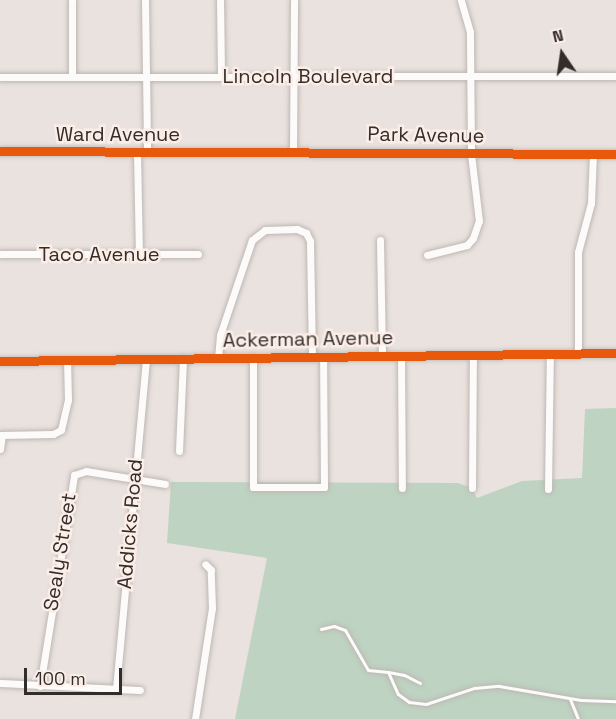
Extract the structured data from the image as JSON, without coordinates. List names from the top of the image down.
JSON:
{
  "streets": {
    "street": [
      "Lincoln Boulevard",
      "Ward Avenue",
      "Park Avenue",
      "Taco Avenue",
      "Ackerman Avenue",
      "Addicks Road",
      "Sealy Street"
    ]
  },
  "crossings": [
    ["Ward Avenue", "Park Avenue"],
    ["Ackerman Avenue", "Addicks Road"],
    ["Addicks Road", "Sealy Street"]
  ],
  "scale_bar": "100 m",
  "north": "top"
}
